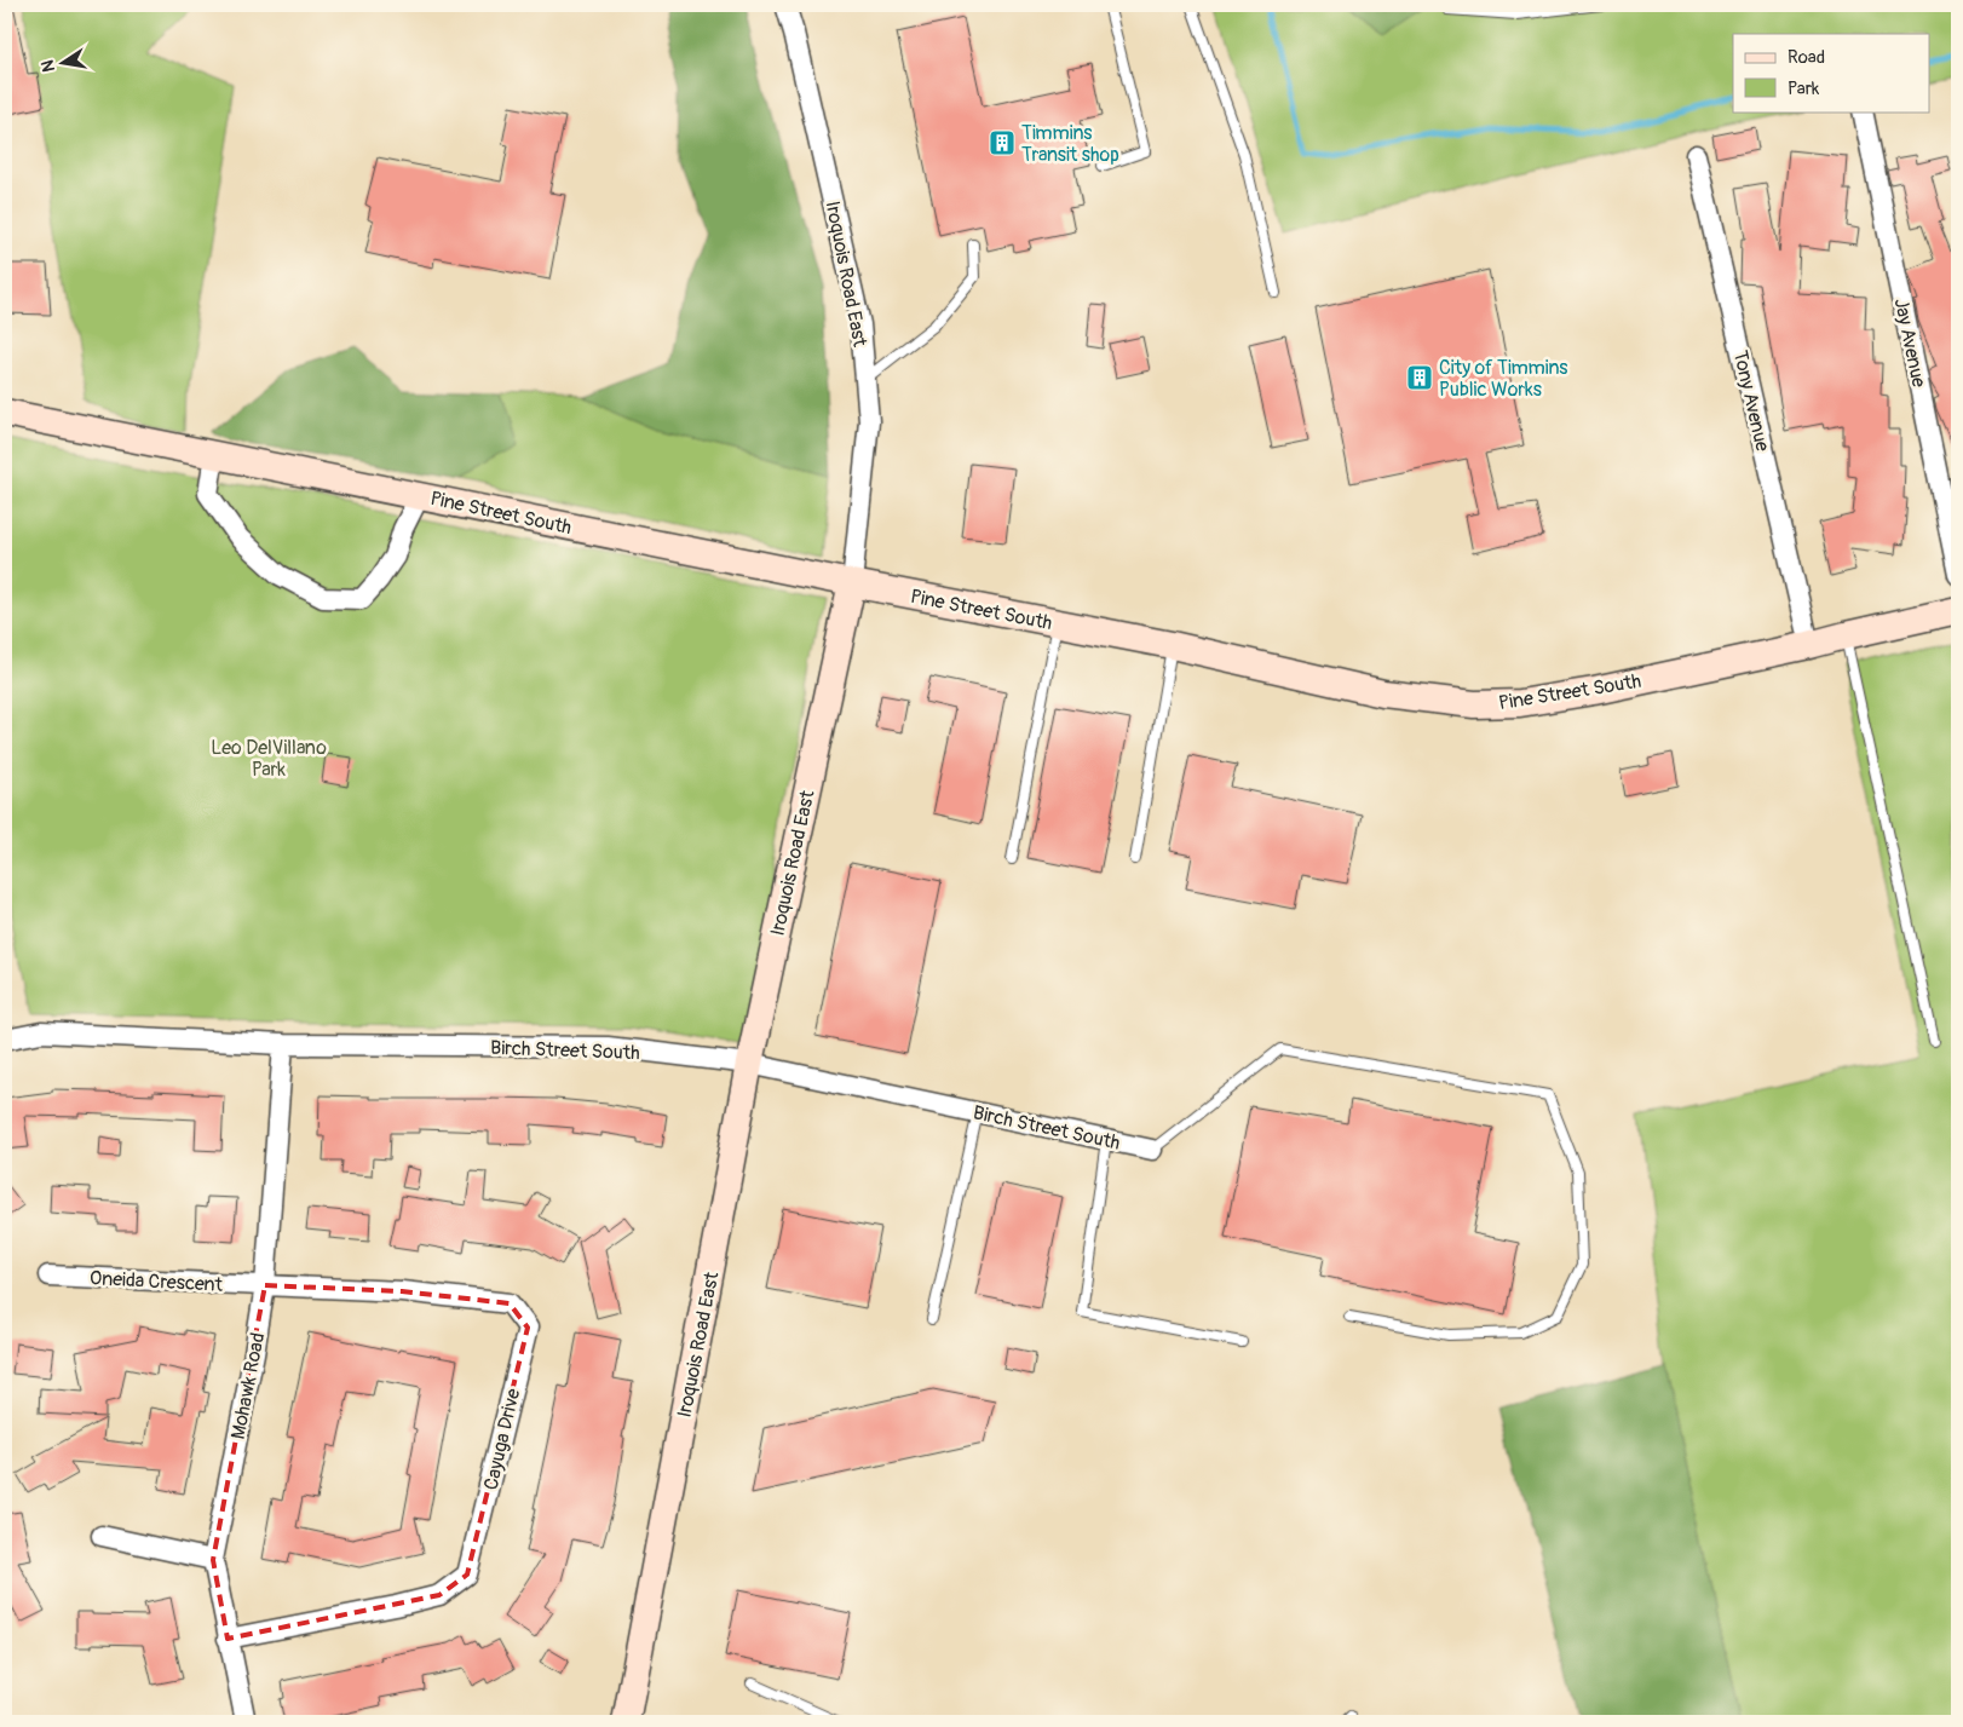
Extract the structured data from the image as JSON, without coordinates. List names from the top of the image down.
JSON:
{
  "streets": {
    "street": [
      "Iroquois Road East",
      "Jay Avenue",
      "Tony Avenue",
      "Pine Street South",
      "Birch Street South",
      "Oneida Crescent",
      "Mohawk Road",
      "Cayuga Drive"
    ]
  },
  "crossings": [
    ["Iroquois Road East", "Pine Street South"],
    ["Iroquois Road East", "Birch Street South"],
    ["Tony Avenue", "Pine Street South"],
    ["Birch Street South", "Mohawk Road"],
    ["Oneida Crescent", "Mohawk Road"],
    ["Oneida Crescent", "Cayuga Drive"],
    ["Mohawk Road", "Cayuga Drive"]
  ],
  "parks": ["Leo DelVillano Park"],
  "places": {
    "building": ["Timmins Transit shop", "City of Timmins Public Works"]
  },
  "legend": ["Road", "Park"],
  "north": "left"
}
